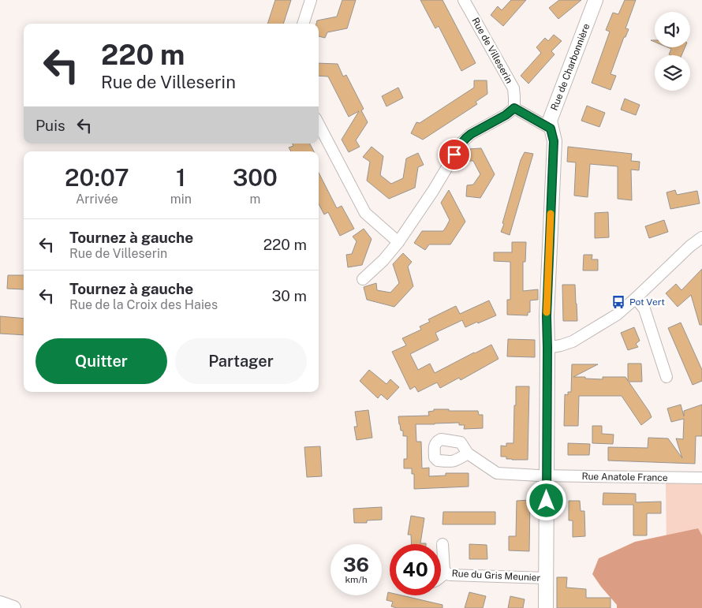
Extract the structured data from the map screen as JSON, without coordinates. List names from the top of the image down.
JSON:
{
  "streets": {
    "street": [
      "Rue de Villeserin",
      "Rue de Charbonnière",
      "Rue Anatole France",
      "Rue du Gris Meunier"
    ]
  },
  "crossings": [
    ["Rue de Charbonnière", "Rue Anatole France"],
    ["Rue de Charbonnière", "Rue du Gris Meunier"]
  ],
  "places": {
    "bus stop": ["Pot Vert"]
  },
  "page": {
    "turn": ["220 m", "Rue de Villeserin"],
    "then": "Puis",
    "eta": [
      "20:07",
      "Arrivée",
      "1",
      "min",
      "300",
      "m"
    ],
    "list": [
      {
        "name": "Tournez à gauche",
        "note": "Rue de Villeserin",
        "value": "220 m"
      },
      {
        "name": "Tournez à gauche",
        "note": "Rue de la Croix des Haies",
        "value": "30 m"
      }
    ],
    "buttons": ["Quitter", "Partager"],
    "speed": "36 km/h",
    "limit": "40"
  }
}
